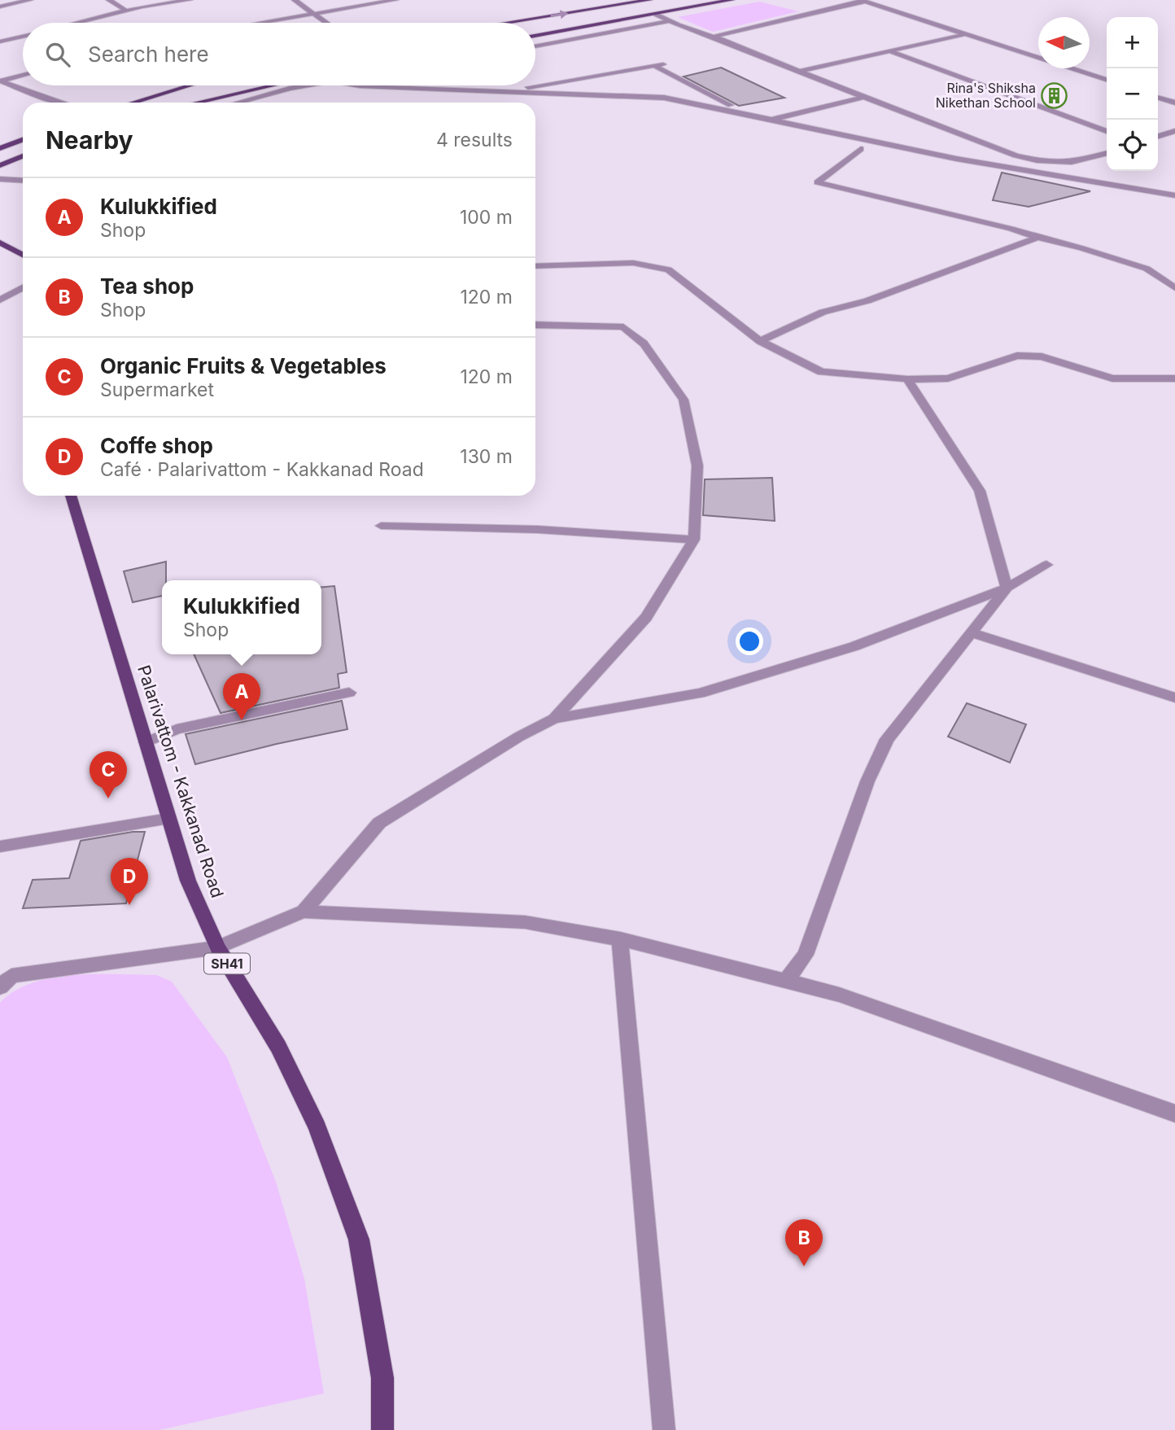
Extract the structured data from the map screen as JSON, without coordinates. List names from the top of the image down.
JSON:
{
  "streets": {
    "main road": ["Palarivattom - Kakkanad Road", "SH41"]
  },
  "places": {
    "building": ["Rina's Shiksha Nikethan School"]
  },
  "north": "left",
  "page": {
    "map_buttons": ["+", "−"],
    "search": "Search here",
    "heading": ["Nearby", "4 results"],
    "list": [
      {
        "mark": "A",
        "name": "Kulukkified",
        "note": "Shop",
        "value": "100 m"
      },
      {
        "mark": "B",
        "name": "Tea shop",
        "note": "Shop",
        "value": "120 m"
      },
      {
        "mark": "C",
        "name": "Organic Fruits & Vegetables",
        "note": "Supermarket",
        "value": "120 m"
      },
      {
        "mark": "D",
        "name": "Coffe shop",
        "note": "Café · Palarivattom - Kakkanad Road",
        "value": "130 m"
      }
    ],
    "popup": ["Kulukkified", "Shop"],
    "pins": [
      "A",
      "C",
      "D",
      "B"
    ]
  }
}
